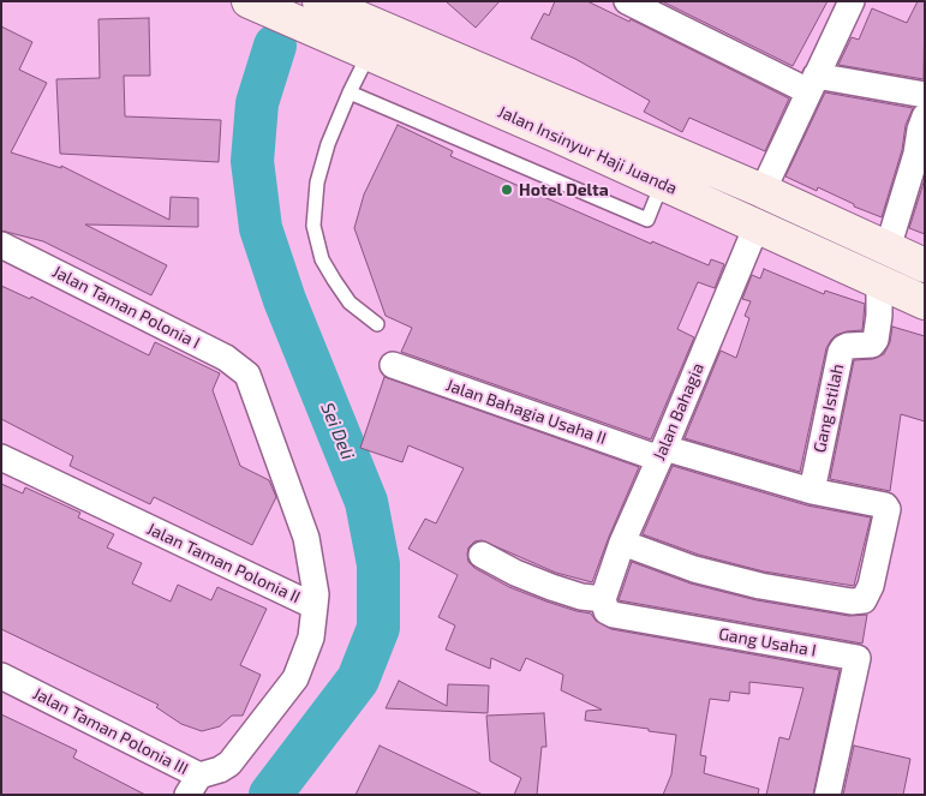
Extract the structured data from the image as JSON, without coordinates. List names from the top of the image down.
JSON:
{
  "streets": {
    "main road": ["Jalan Insinyur Haji Juanda"],
    "street": [
      "Jalan Taman Polonia I",
      "Gang Istilah",
      "Jalan Bahagia Usaha II",
      "Jalan Bahagia",
      "Jalan Taman Polonia II",
      "Gang Usaha I",
      "Jalan Taman Polonia III"
    ]
  },
  "crossings": [
    ["Jalan Insinyur Haji Juanda", "Gang Istilah"],
    ["Jalan Insinyur Haji Juanda", "Jalan Bahagia"],
    ["Jalan Taman Polonia I", "Jalan Taman Polonia II"],
    ["Gang Istilah", "Jalan Bahagia Usaha II"],
    ["Jalan Bahagia Usaha II", "Jalan Bahagia"],
    ["Jalan Bahagia", "Gang Usaha I"],
    ["Jalan Taman Polonia II", "Jalan Taman Polonia III"]
  ],
  "water": ["Sei Deli"],
  "places": ["Hotel Delta"]
}
